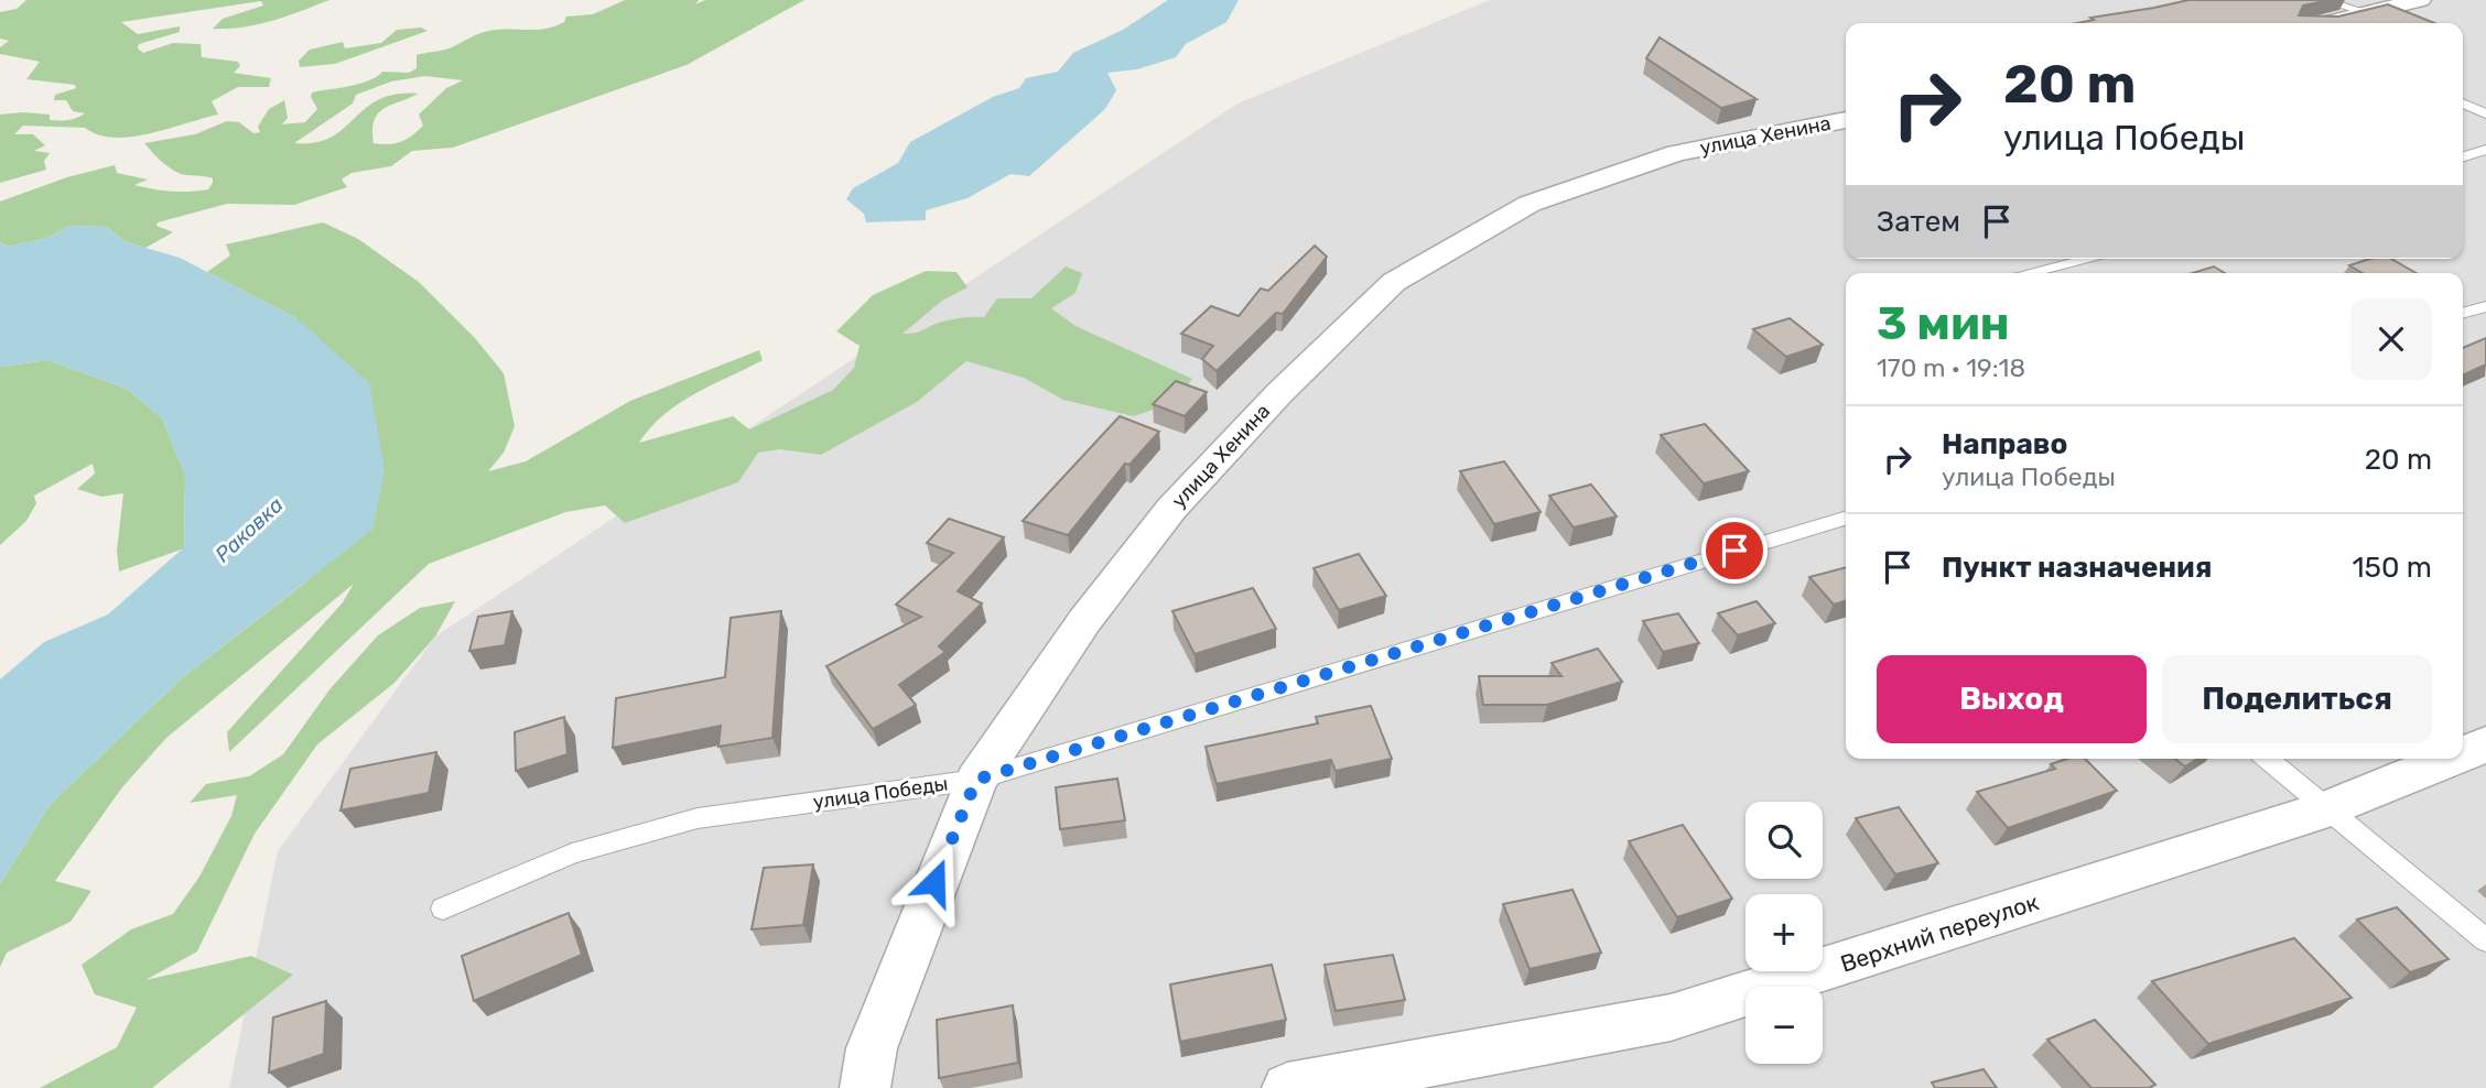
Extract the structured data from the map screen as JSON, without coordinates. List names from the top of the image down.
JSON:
{
  "streets": {
    "street": ["улица Хенина", "Верхний переулок"],
    "lane": ["улица Победы"]
  },
  "crossings": [
    ["улица Хенина", "улица Победы"]
  ],
  "water": ["Раковка"],
  "page": {
    "turn": ["20 m", "улица Победы"],
    "then": "Затем",
    "heading": ["3 мин", "170 m · 19:18"],
    "list": [
      {
        "name": "Направо",
        "note": "улица Победы",
        "value": "20 m"
      },
      {
        "name": "Пункт назначения",
        "value": "150 m"
      }
    ],
    "buttons": ["Выход", "Поделиться"],
    "map_buttons": ["+", "−"]
  }
}
